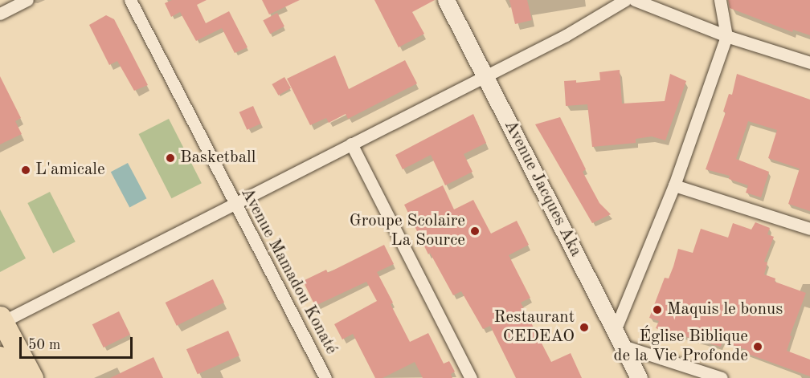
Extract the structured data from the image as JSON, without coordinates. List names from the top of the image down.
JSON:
{
  "streets": {
    "street": ["Avenue Jacques Aka", "Avenue Mamadou Konaté"]
  },
  "places": [
    "Basketball",
    "L'amicale",
    "Groupe Scolaire La Source",
    "Maquis le bonus",
    "Restaurant CEDEAO",
    "Église Biblique de la Vie Profonde"
  ],
  "scale_bar": "50 m"
}
